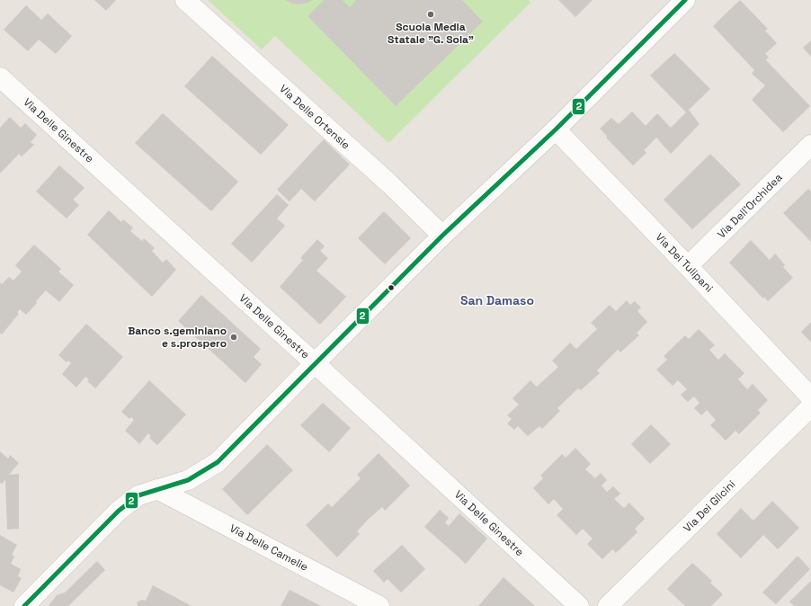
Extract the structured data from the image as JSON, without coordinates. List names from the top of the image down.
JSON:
{
  "streets": {
    "street": [
      "Via Delle Ortensie",
      "Via Delle Ginestre",
      "Via Dell'Orchidea",
      "Via Dei Tulipani",
      "Via Dei Glicini",
      "Via Delle Camelie"
    ]
  },
  "crossings": [
    ["Via Dell'Orchidea", "Via Dei Tulipani"]
  ],
  "districts": ["San Damaso"],
  "places": ["Scuola Media Statale \"G. Sola\"", "Banco s.geminiano e s.prospero"],
  "lines": ["transit line 2"]
}
